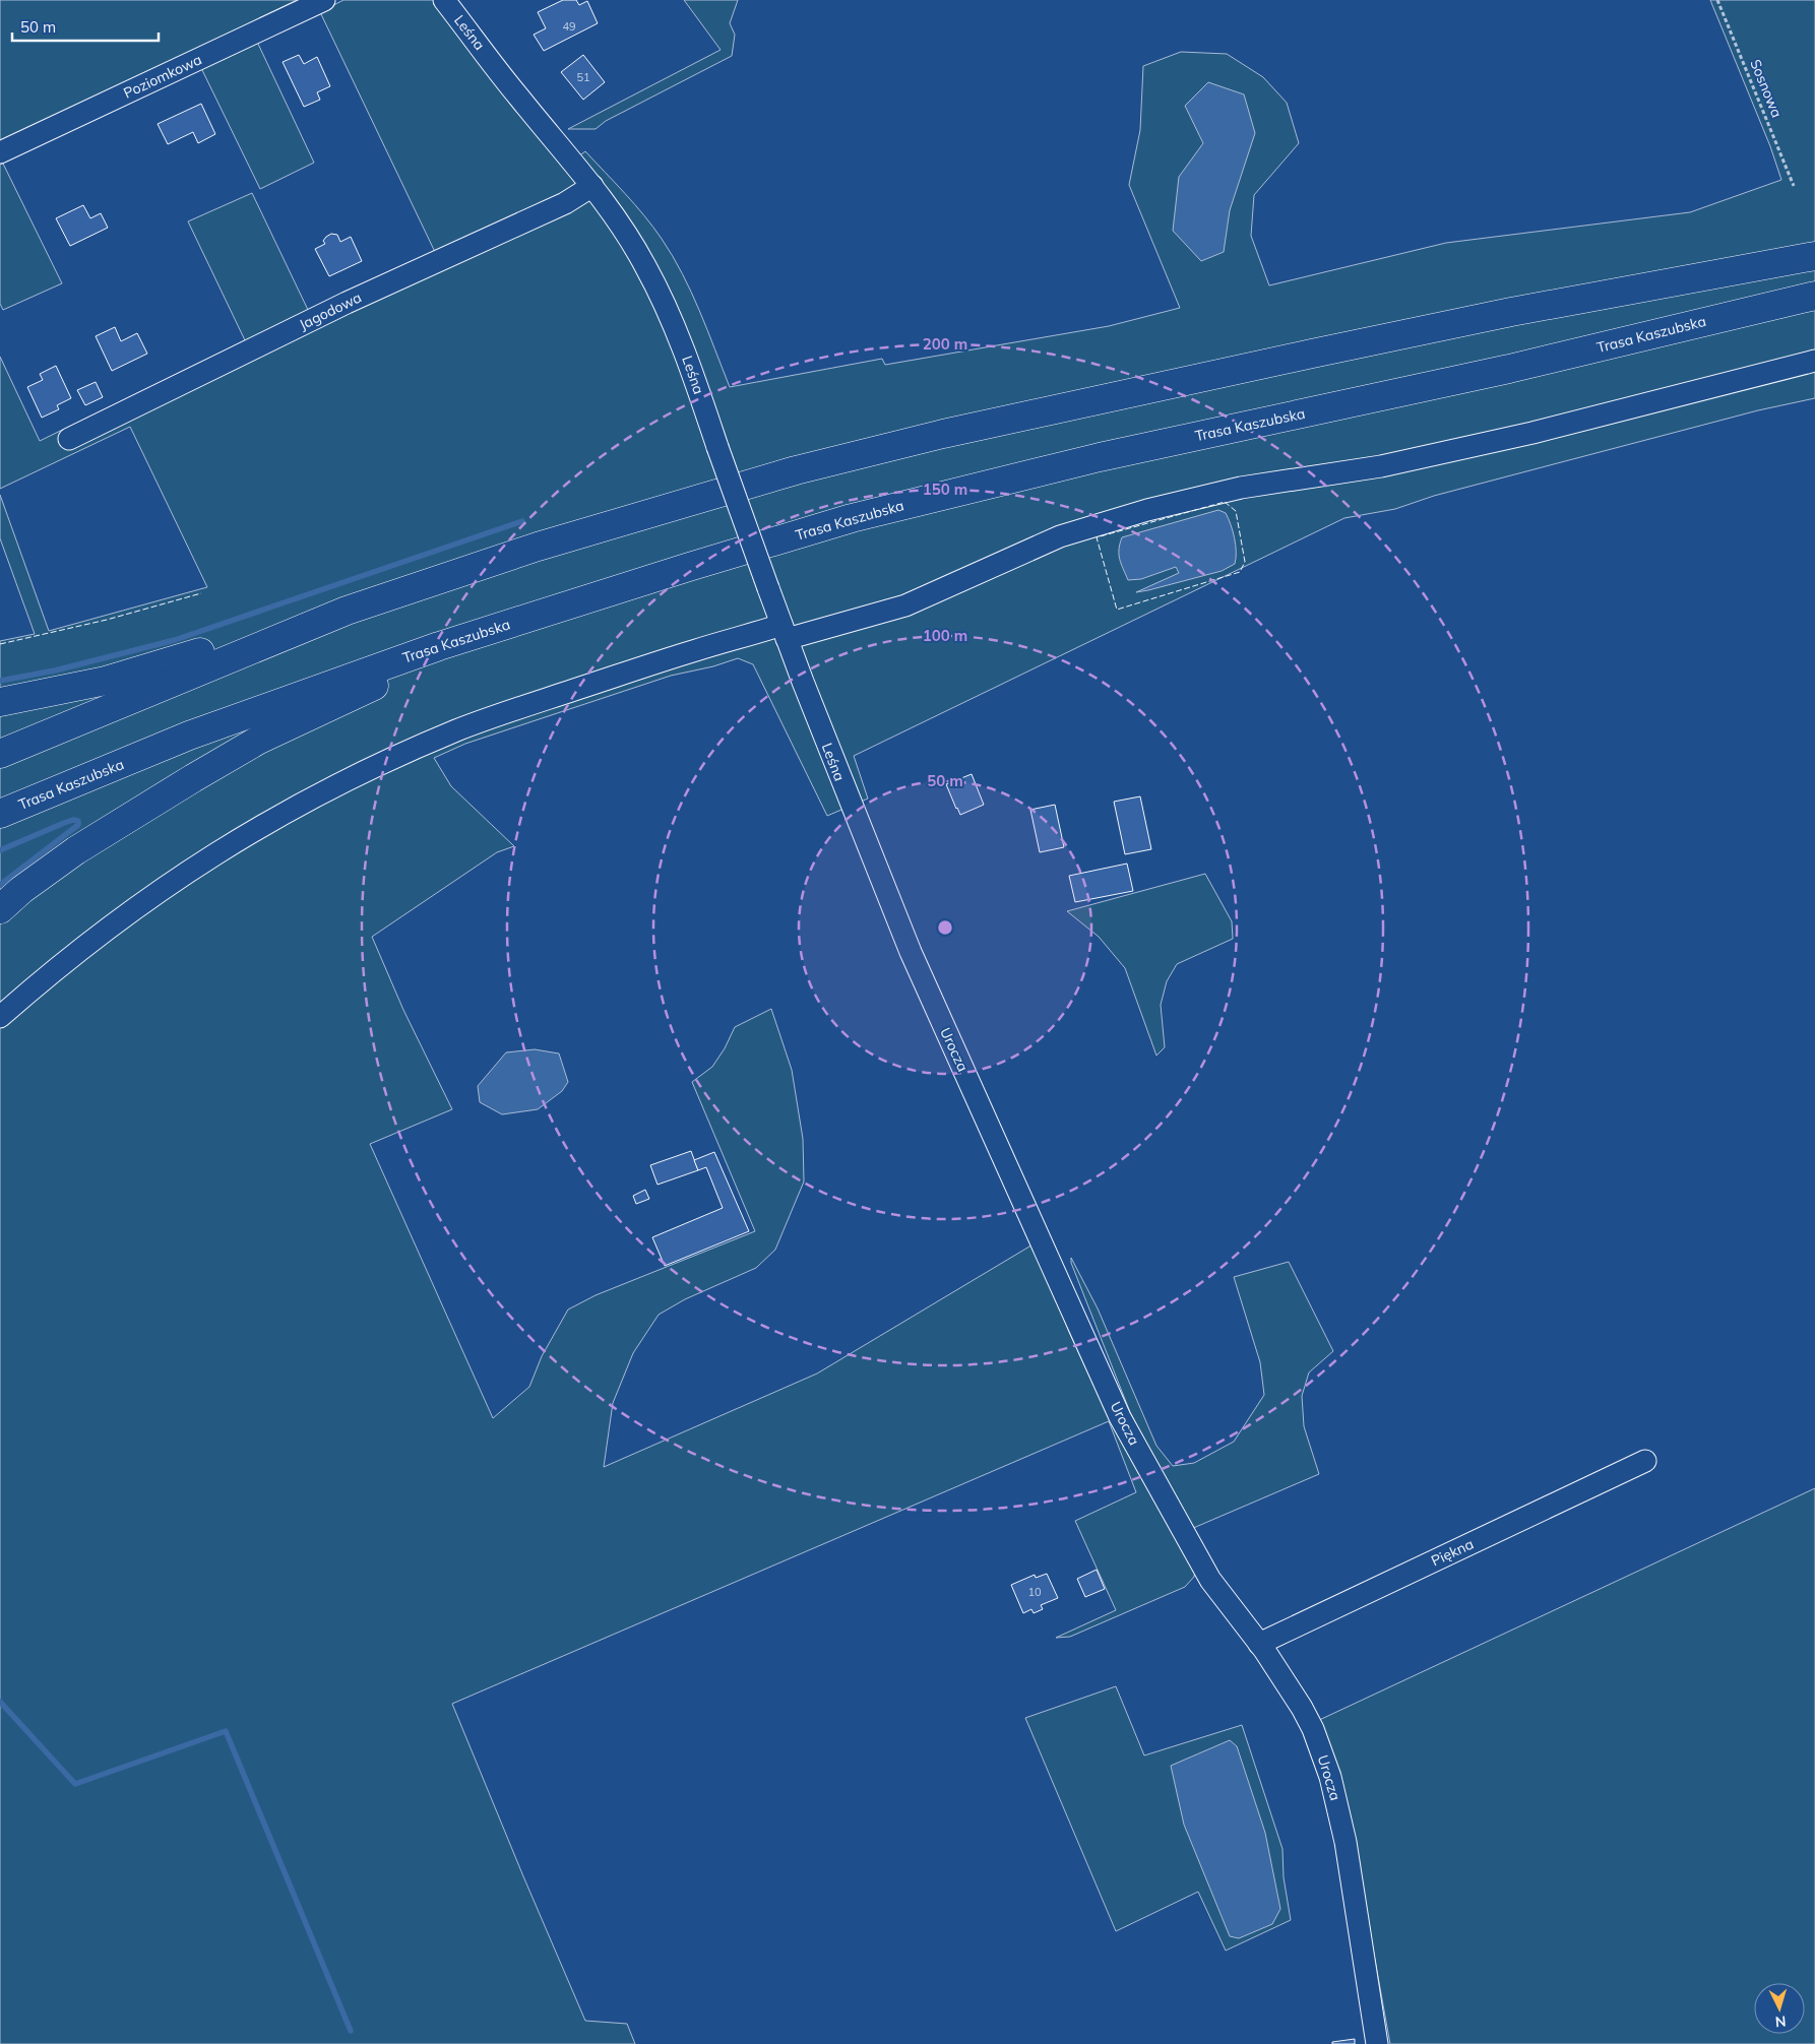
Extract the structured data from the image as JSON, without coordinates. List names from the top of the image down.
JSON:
{
  "streets": {
    "highway": ["Trasa Kaszubska"],
    "street": [
      "Leśna",
      "Poziomkowa",
      "Jagodowa",
      "Urocza",
      "Piękna"
    ],
    "path": ["Sosnowa"]
  },
  "crossings": [
    ["Leśna", "Jagodowa"],
    ["Leśna", "Urocza"],
    ["Urocza", "Piękna"]
  ],
  "house_numbers": ["49", "51", "10"],
  "scale_bar": "50 m",
  "north": "bottom",
  "rings": [
    "200 m",
    "150 m",
    "100 m",
    "50 m"
  ]
}
